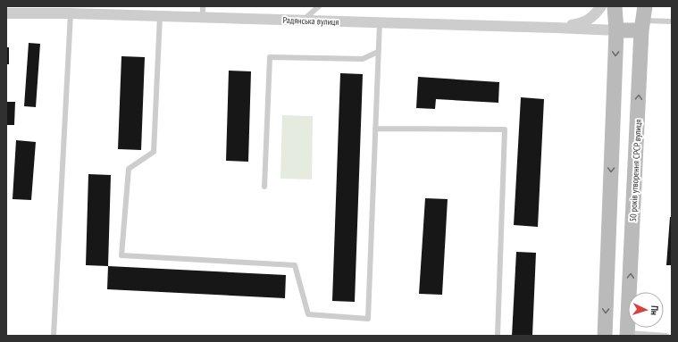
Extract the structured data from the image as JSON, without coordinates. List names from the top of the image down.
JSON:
{
  "streets": {
    "main road": ["50 років утворення СРСР вулиця"],
    "street": ["Радянська вулиця"]
  },
  "north": "right"
}
